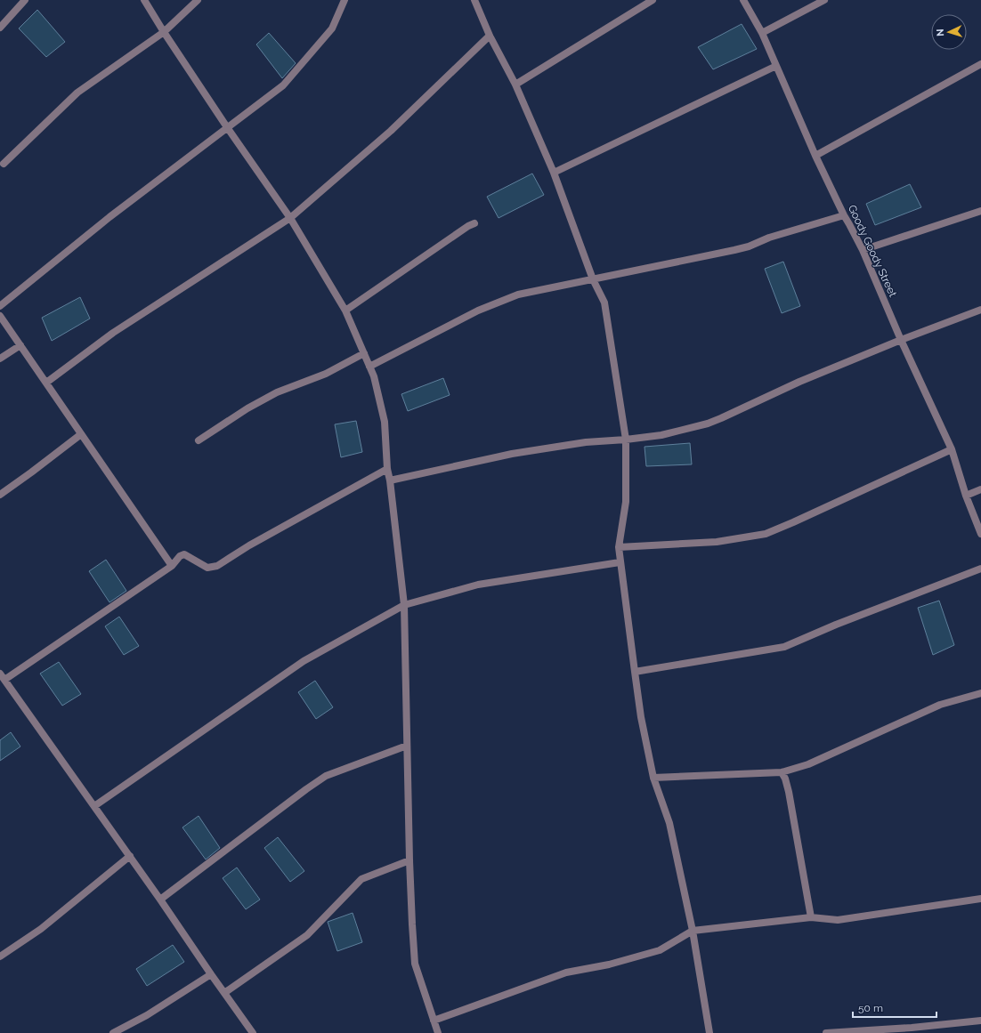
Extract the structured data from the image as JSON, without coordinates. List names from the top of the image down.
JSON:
{
  "streets": {
    "street": ["Goody Goody Street"]
  },
  "scale_bar": "50 m",
  "north": "left"
}
